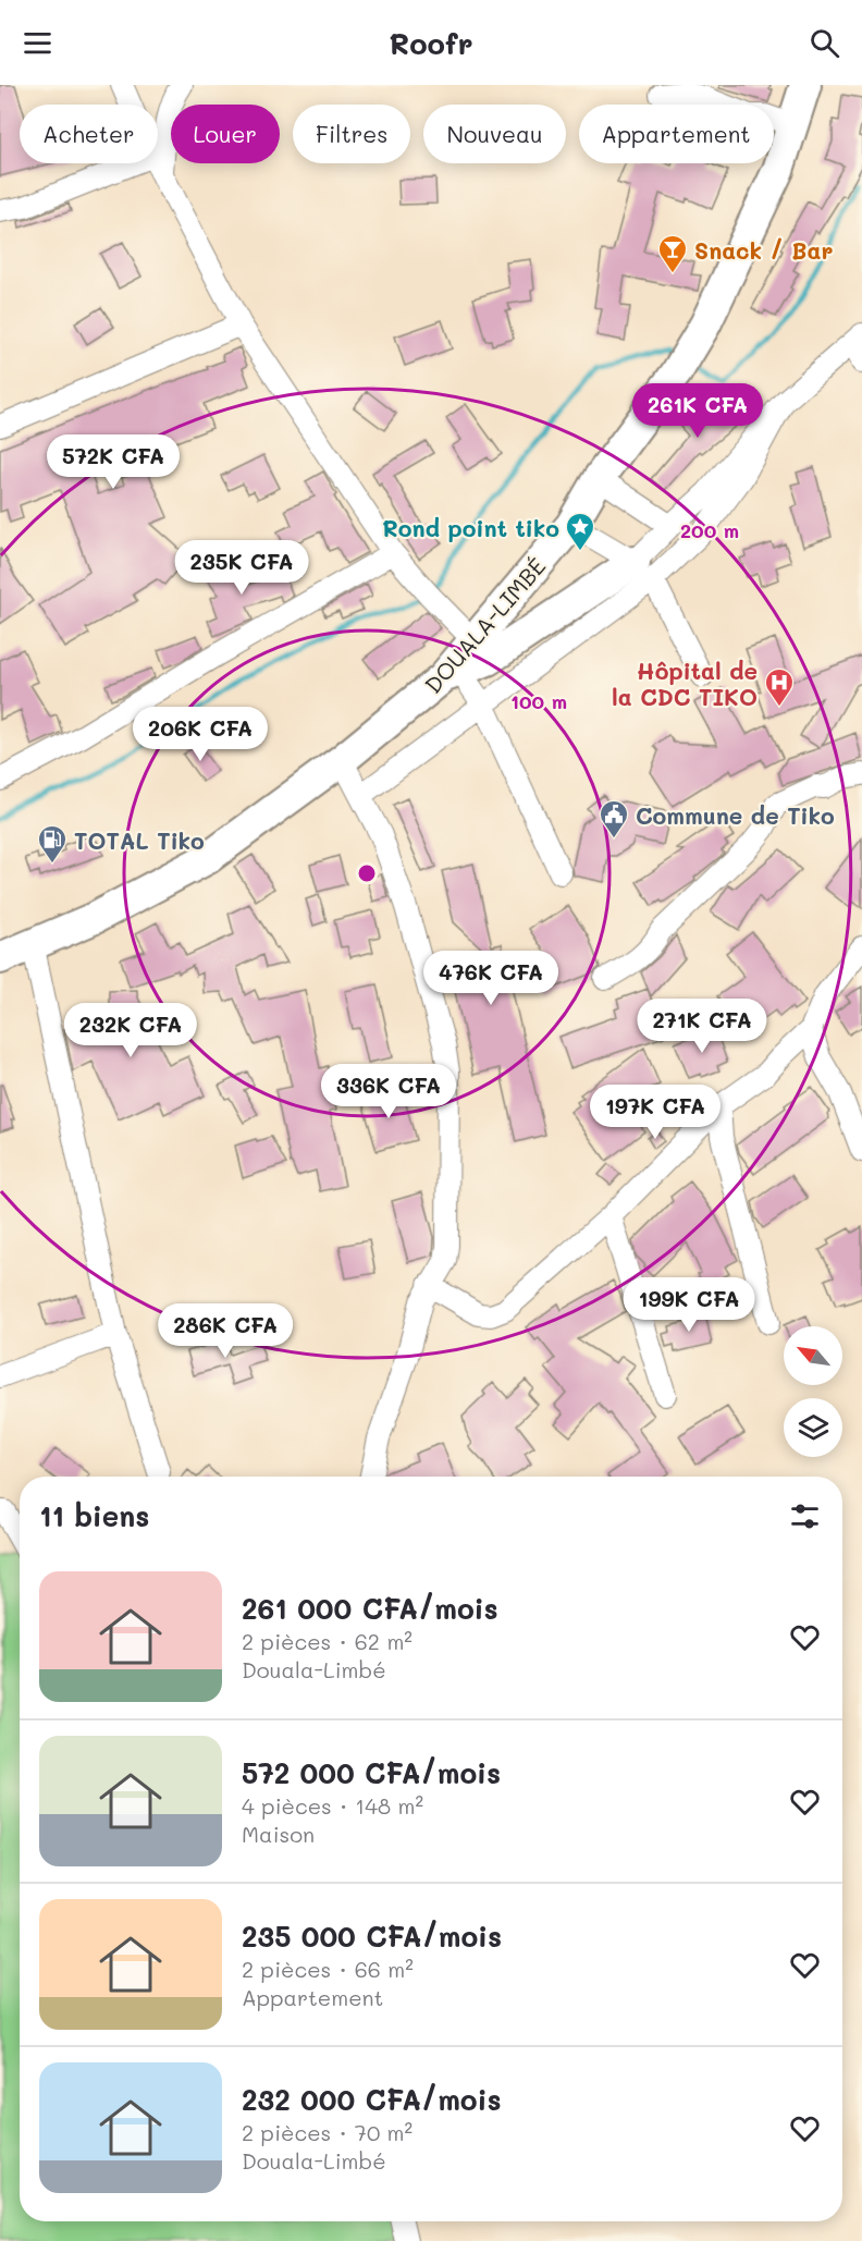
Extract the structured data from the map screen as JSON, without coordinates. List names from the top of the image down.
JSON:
{
  "streets": {
    "highway": ["DOUALA-LIMBÉ"]
  },
  "places": {
    "bar": ["Snack / Bar"],
    "place": ["Rond point tiko"],
    "hospital": ["Hôpital de la CDC TIKO"],
    "public building": ["Commune de Tiko"],
    "fuel station": ["TOTAL Tiko"]
  },
  "north": "top left",
  "page": {
    "header": "Roofr",
    "chip": [
      "Acheter",
      "Louer",
      "Filtres",
      "Nouveau",
      "Appartement"
    ],
    "price": [
      "261K CFA",
      "572K CFA",
      "235K CFA",
      "206K CFA",
      "476K CFA",
      "271K CFA",
      "232K CFA",
      "336K CFA",
      "197K CFA",
      "199K CFA",
      "286K CFA"
    ],
    "heading": "11 biens",
    "list": [
      {
        "name": "261 000 CFA/mois",
        "note": "2 pièces · 62 m² · Douala-Limbé"
      },
      {
        "name": "572 000 CFA/mois",
        "note": "4 pièces · 148 m² · Maison"
      },
      {
        "name": "235 000 CFA/mois",
        "note": "2 pièces · 66 m² · Appartement"
      },
      {
        "name": "232 000 CFA/mois",
        "note": "2 pièces · 70 m² · Douala-Limbé"
      }
    ]
  },
  "rings": ["200 m", "100 m"]
}
